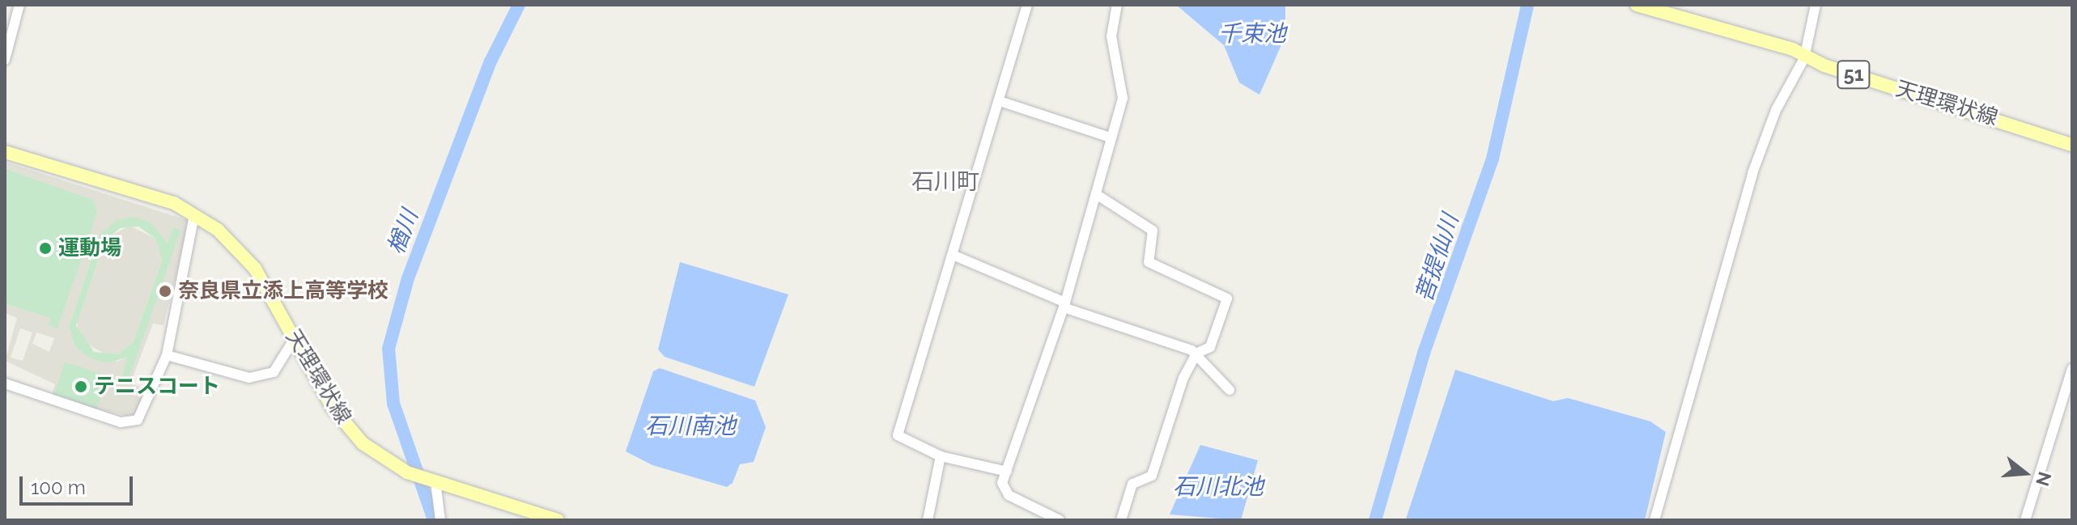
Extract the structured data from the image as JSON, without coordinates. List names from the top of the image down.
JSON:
{
  "streets": {
    "main road": ["51", "天理環状線"]
  },
  "districts": ["石川町"],
  "water": [
    "千束池",
    "楢川",
    "菩提仙川",
    "石川南池",
    "石川北池"
  ],
  "places": ["運動場", "奈良県立添上高等学校", "テニスコート"],
  "scale_bar": "100 m",
  "north": "right"
}
